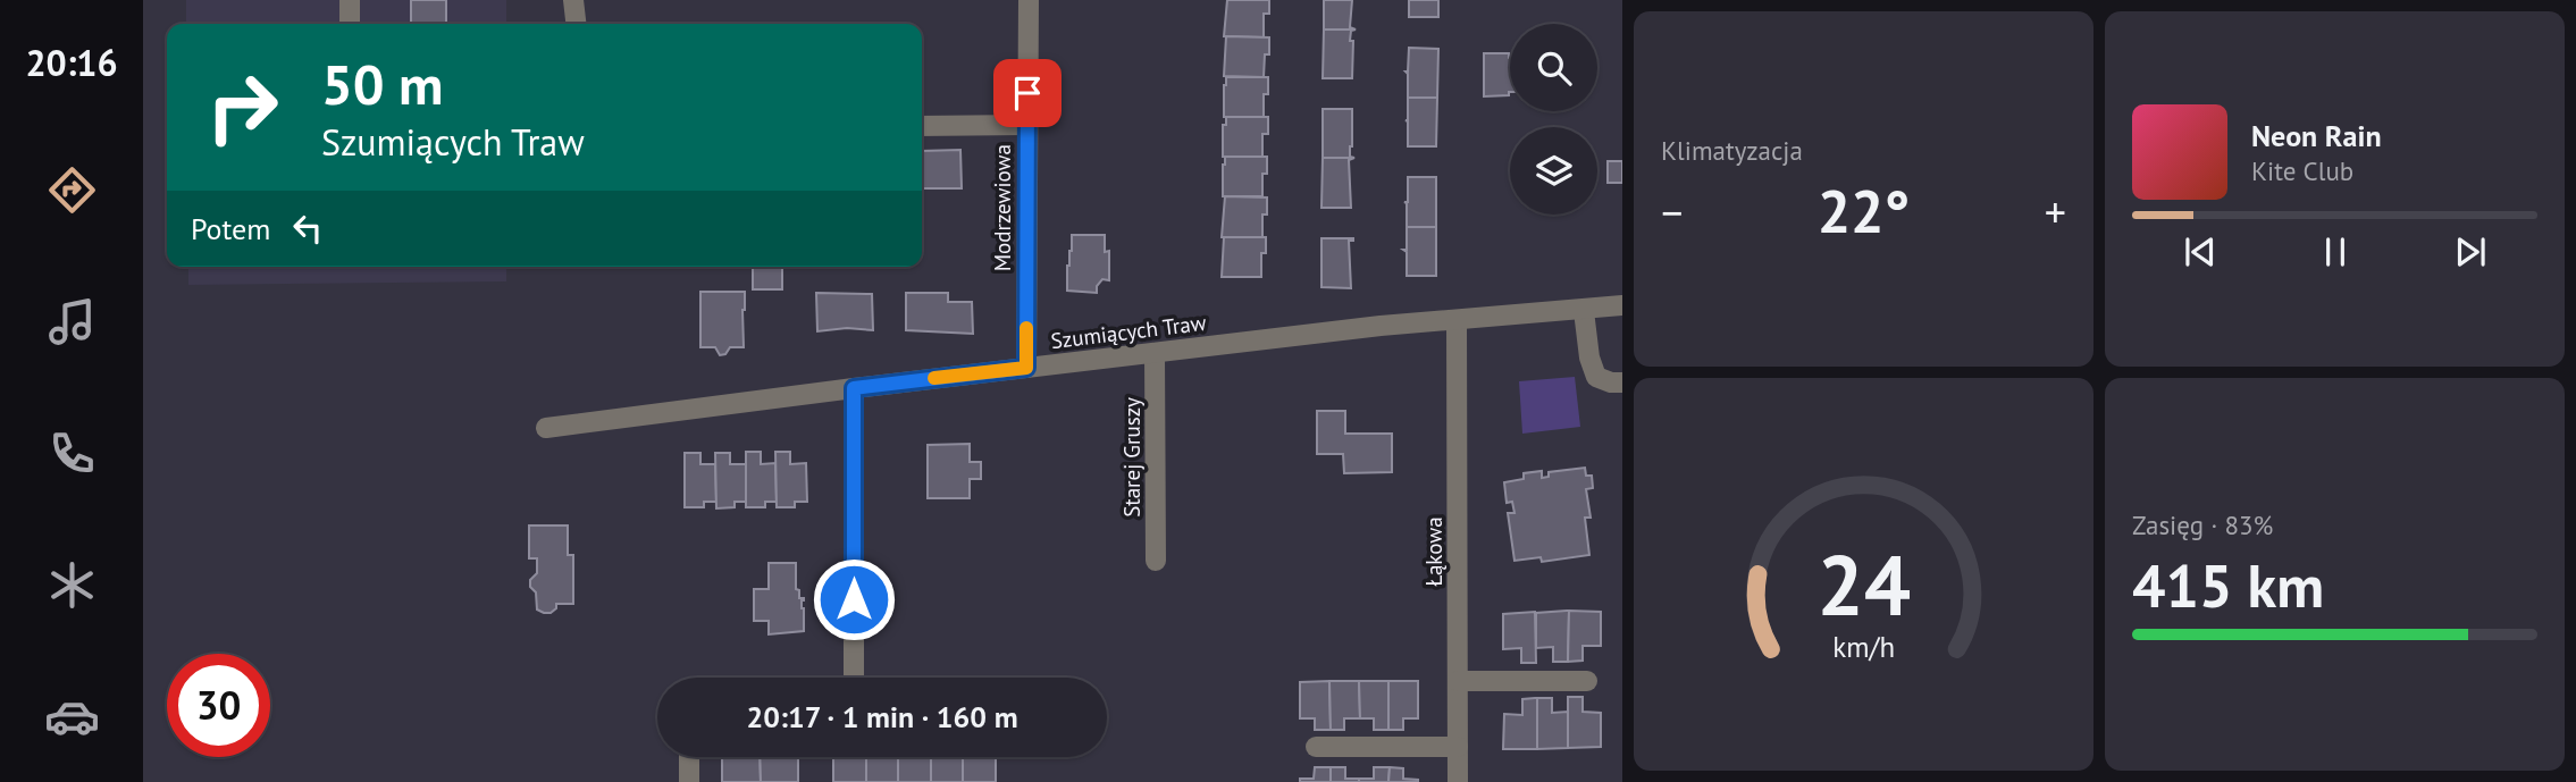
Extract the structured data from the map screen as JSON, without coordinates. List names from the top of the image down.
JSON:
{
  "streets": {
    "street": [
      "Modrzewiowa",
      "Szumiących Traw",
      "Starej Gruszy",
      "Łąkowa"
    ]
  },
  "crossings": [
    ["Modrzewiowa", "Szumiących Traw"],
    ["Szumiących Traw", "Starej Gruszy"],
    ["Szumiących Traw", "Łąkowa"]
  ],
  "page": {
    "tabs": "20:16",
    "tile": [
      "Klimatyzacja",
      ["Zasięg · 83%", "415 km"]
    ],
    "turn": ["50 m", "Szumiących Traw"],
    "song": ["Neon Rain", "Kite Club"],
    "heat": ["−", "22°", "+"],
    "then": "Potem",
    "limit": "30",
    "trip": "20:17 · 1 min · 160 m",
    "gauge": ["24", "km/h"]
  }
}
